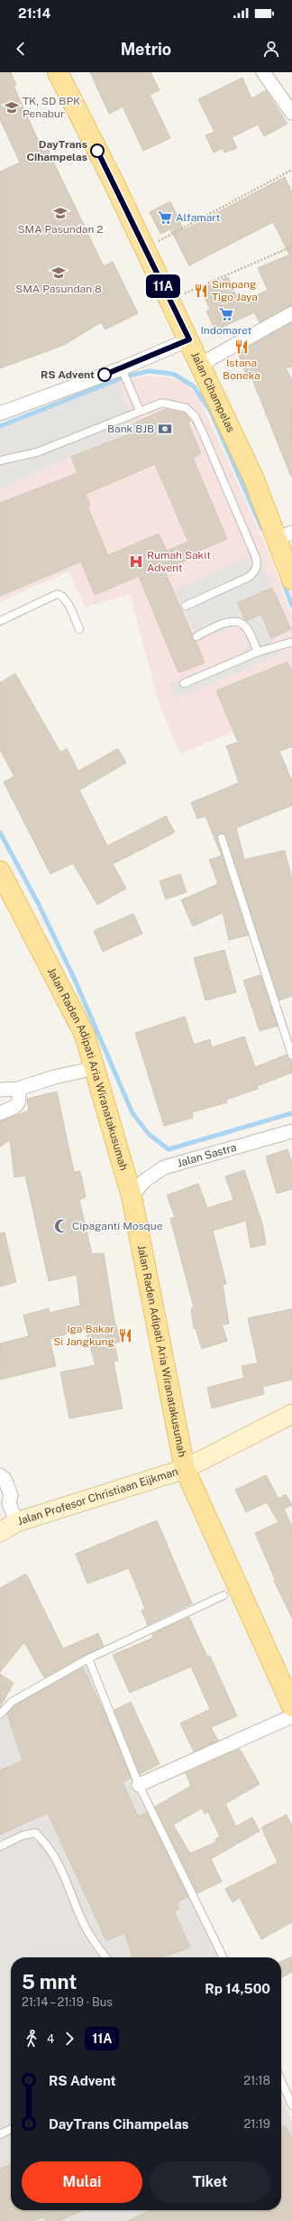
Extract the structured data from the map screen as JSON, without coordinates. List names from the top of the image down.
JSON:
{
  "streets": {
    "main road": ["Jalan Cihampelas", "Jalan Raden Adipati Aria Wiranatakusumah", "Jalan Profesor Christiaan Eijkman"],
    "street": ["Jalan Sastra"]
  },
  "crossings": [
    ["Jalan Raden Adipati Aria Wiranatakusumah", "Jalan Sastra"],
    ["Jalan Raden Adipati Aria Wiranatakusumah", "Jalan Profesor Christiaan Eijkman"]
  ],
  "places": {
    "school or university": ["TK, SD BPK Penabur", "SMA Pasundan 2", "SMA Pasundan 8"],
    "other": ["DayTrans Cihampelas", "RS Advent"],
    "supermarket": ["Alfamart", "Indomaret"],
    "restaurant": ["Simpang Tigo Jaya", "Istana Boneka", "Iga Bakar Si Jangkung"],
    "bank": ["Bank BJB"],
    "hospital": ["Rumah Sakit Advent"],
    "mosque": ["Cipaganti Mosque"]
  },
  "lines": ["bus line 11A"],
  "page": {
    "status": "21:14",
    "header": "Metrio",
    "on_map": "11A",
    "heading": ["5 mnt", "21:14 – 21:19 · Bus", "Rp 14,500"],
    "legs": ["4", "11A"],
    "list": [
      {
        "name": "RS Advent",
        "value": "21:18"
      },
      {
        "name": "DayTrans Cihampelas",
        "value": "21:19"
      }
    ],
    "buttons": ["Mulai", "Tiket"]
  }
}
